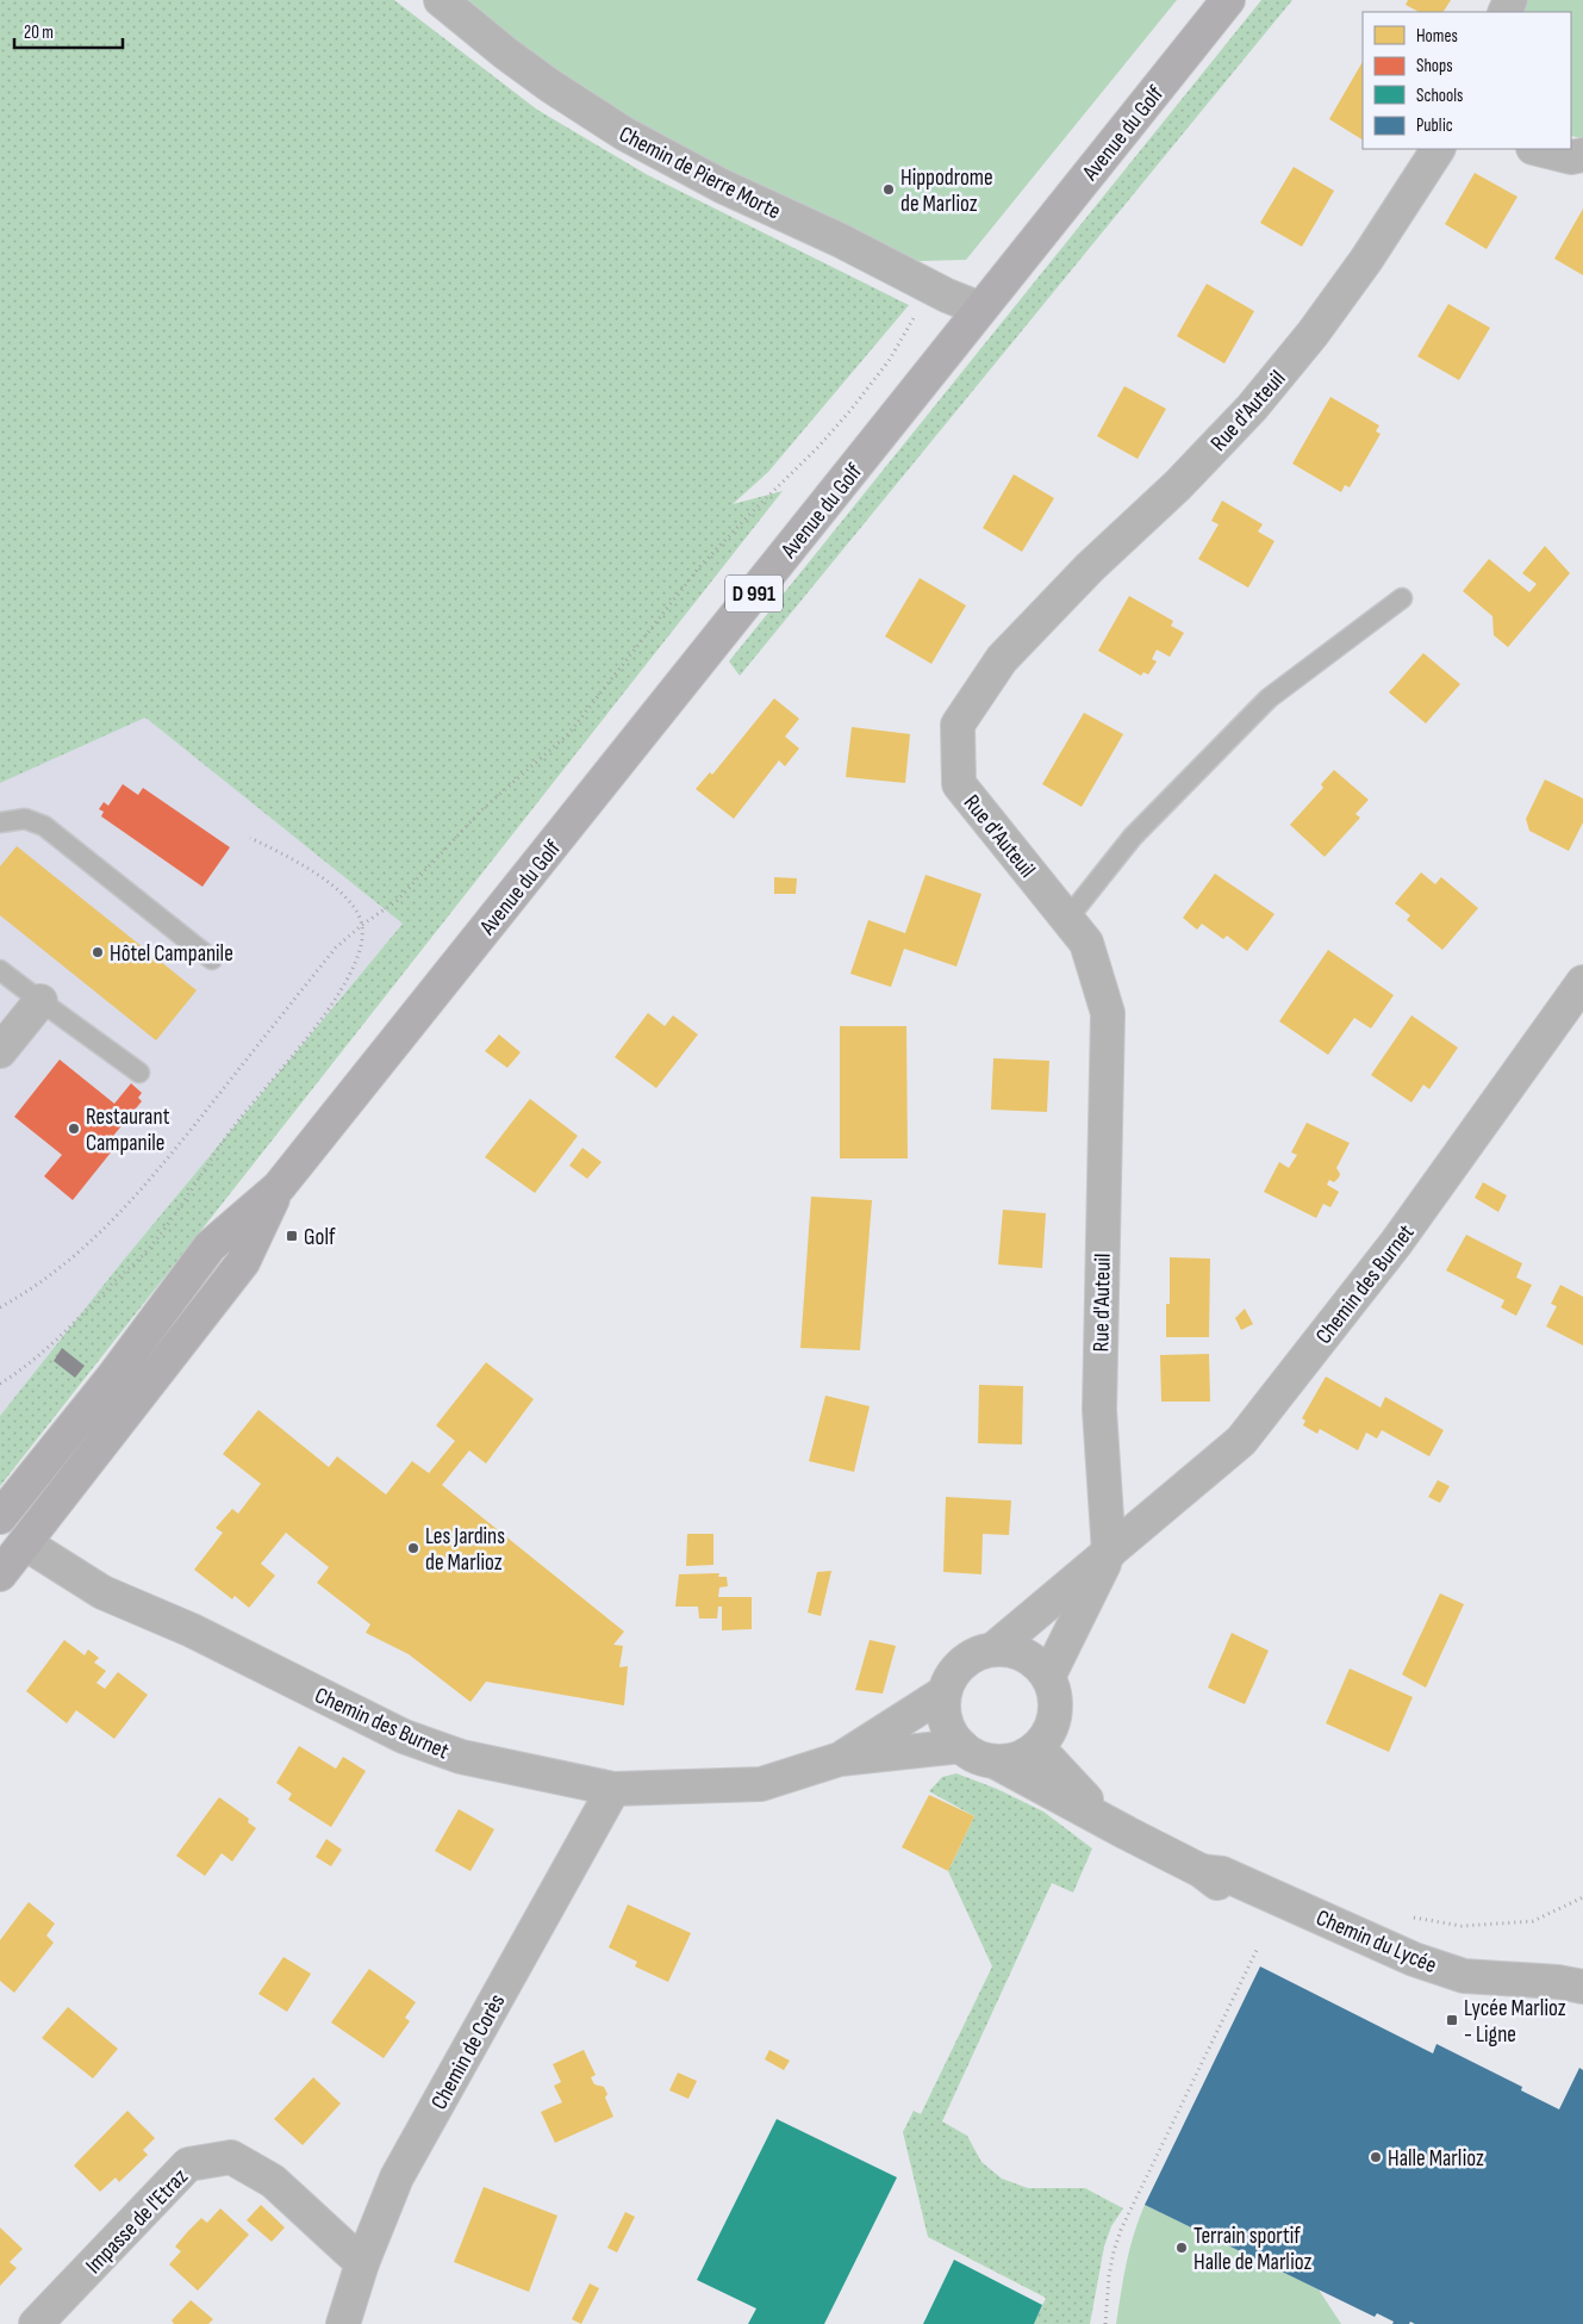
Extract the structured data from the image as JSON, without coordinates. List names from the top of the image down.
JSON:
{
  "streets": {
    "main road": ["Avenue du Golf", "D 991"],
    "street": [
      "Chemin de Pierre Morte",
      "Rue d'Auteuil",
      "Chemin des Burnet",
      "Chemin du Lycée",
      "Chemin de Corès",
      "Impasse de l'Etraz"
    ]
  },
  "crossings": [
    ["Avenue du Golf", "Chemin de Pierre Morte"],
    ["Rue d'Auteuil", "Chemin des Burnet"],
    ["Chemin des Burnet", "Chemin du Lycée"],
    ["Chemin des Burnet", "Chemin de Corès"],
    ["Chemin de Corès", "Impasse de l'Etraz"]
  ],
  "places": {
    "other": [
      "Hippodrome de Marlioz",
      "Hôtel Campanile",
      "Restaurant Campanile",
      "Les Jardins de Marlioz",
      "Halle Marlioz",
      "Terrain sportif Halle de Marlioz"
    ],
    "transit": ["Golf", "Lycée Marlioz - Ligne"]
  },
  "legend": [
    "Homes",
    "Shops",
    "Schools",
    "Public"
  ],
  "scale_bar": "20 m"
}
